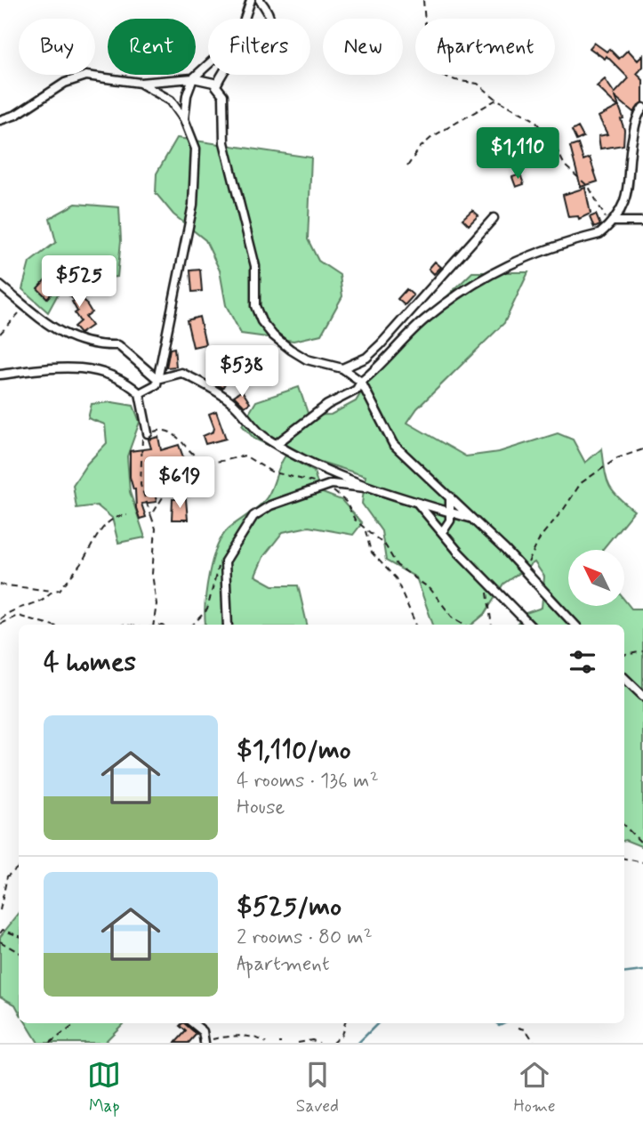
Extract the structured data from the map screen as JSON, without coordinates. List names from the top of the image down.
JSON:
{
  "north": "top left",
  "page": {
    "chip": [
      "Buy",
      "Rent",
      "Filters",
      "New",
      "Apartment"
    ],
    "price": [
      "$1,110",
      "$525",
      "$538",
      "$619"
    ],
    "heading": "4 homes",
    "list": [
      {
        "name": "$1,110/mo",
        "note": "4 rooms · 136 m² · House"
      },
      {
        "name": "$525/mo",
        "note": "2 rooms · 80 m² · Apartment"
      }
    ],
    "tabs": ["Map", "Saved", "Home"]
  }
}
